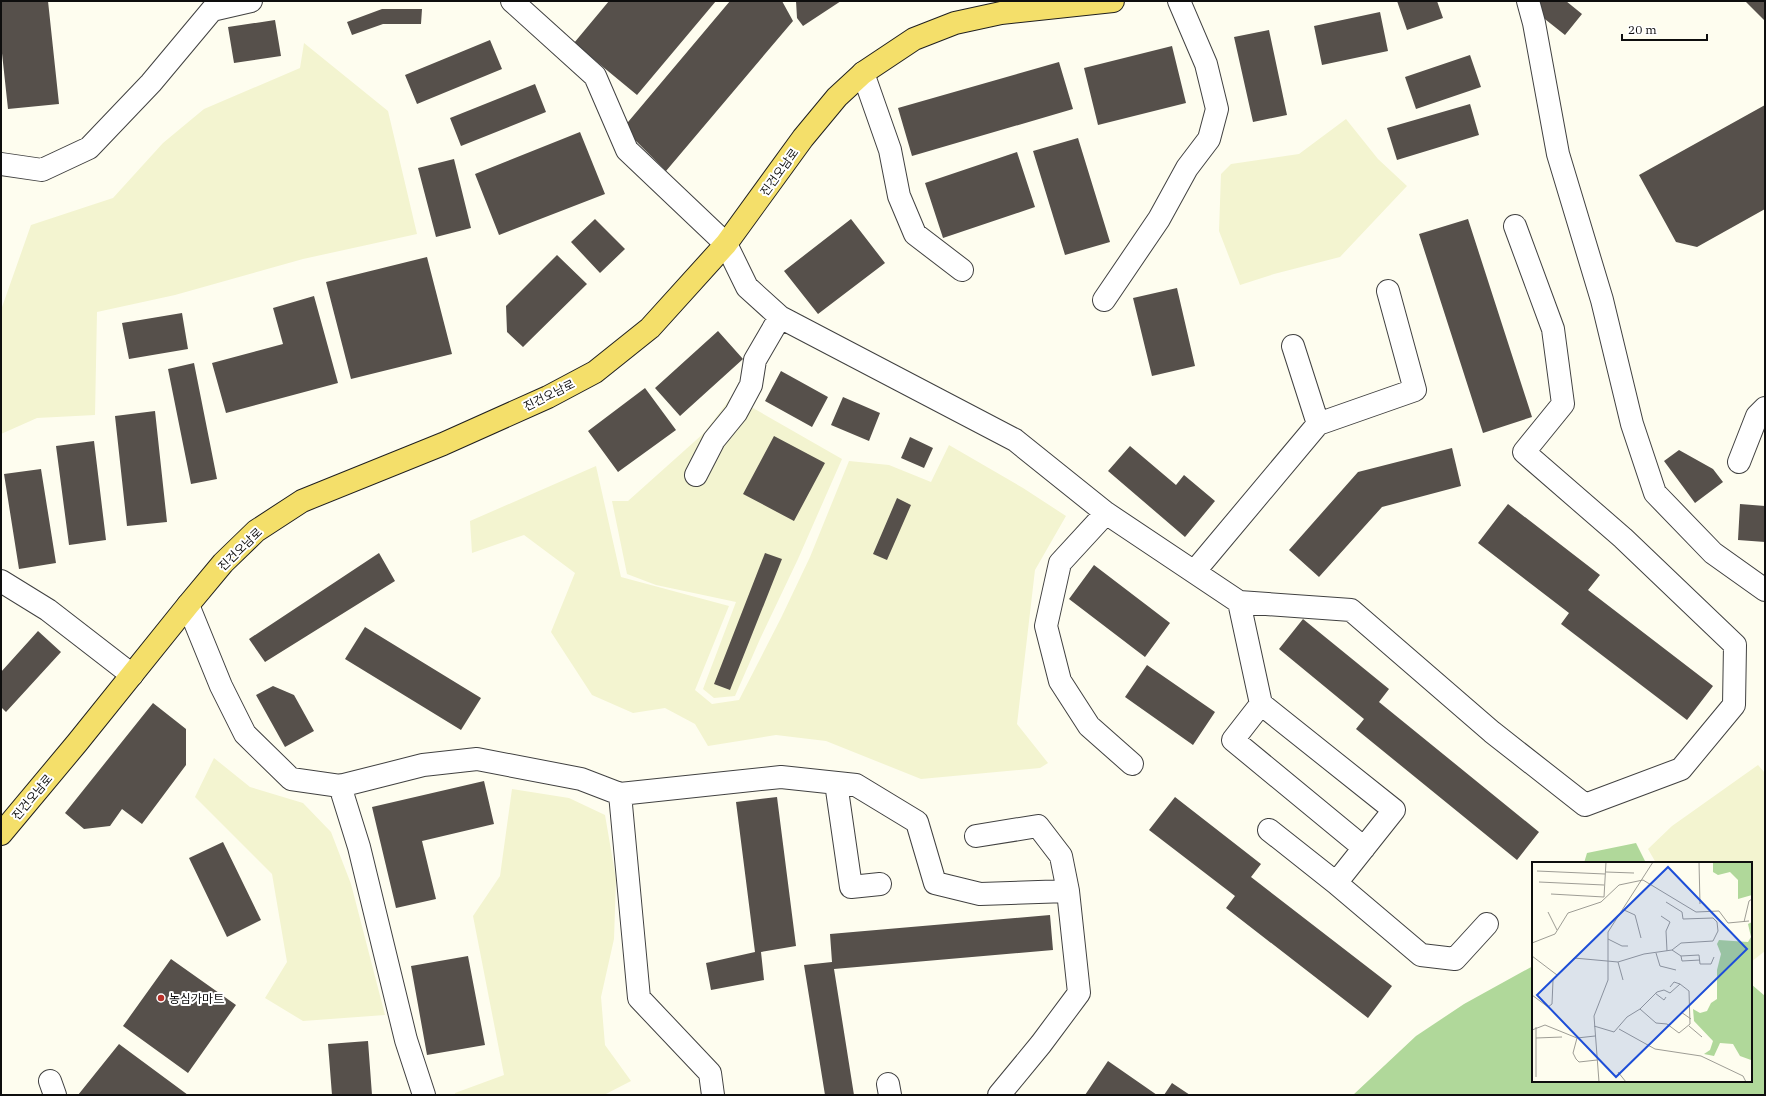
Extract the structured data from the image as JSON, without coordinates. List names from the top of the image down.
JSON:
{
  "streets": {
    "main road": ["진건오남로"]
  },
  "places": ["농심가마트"],
  "scale_bar": "20 m"
}
